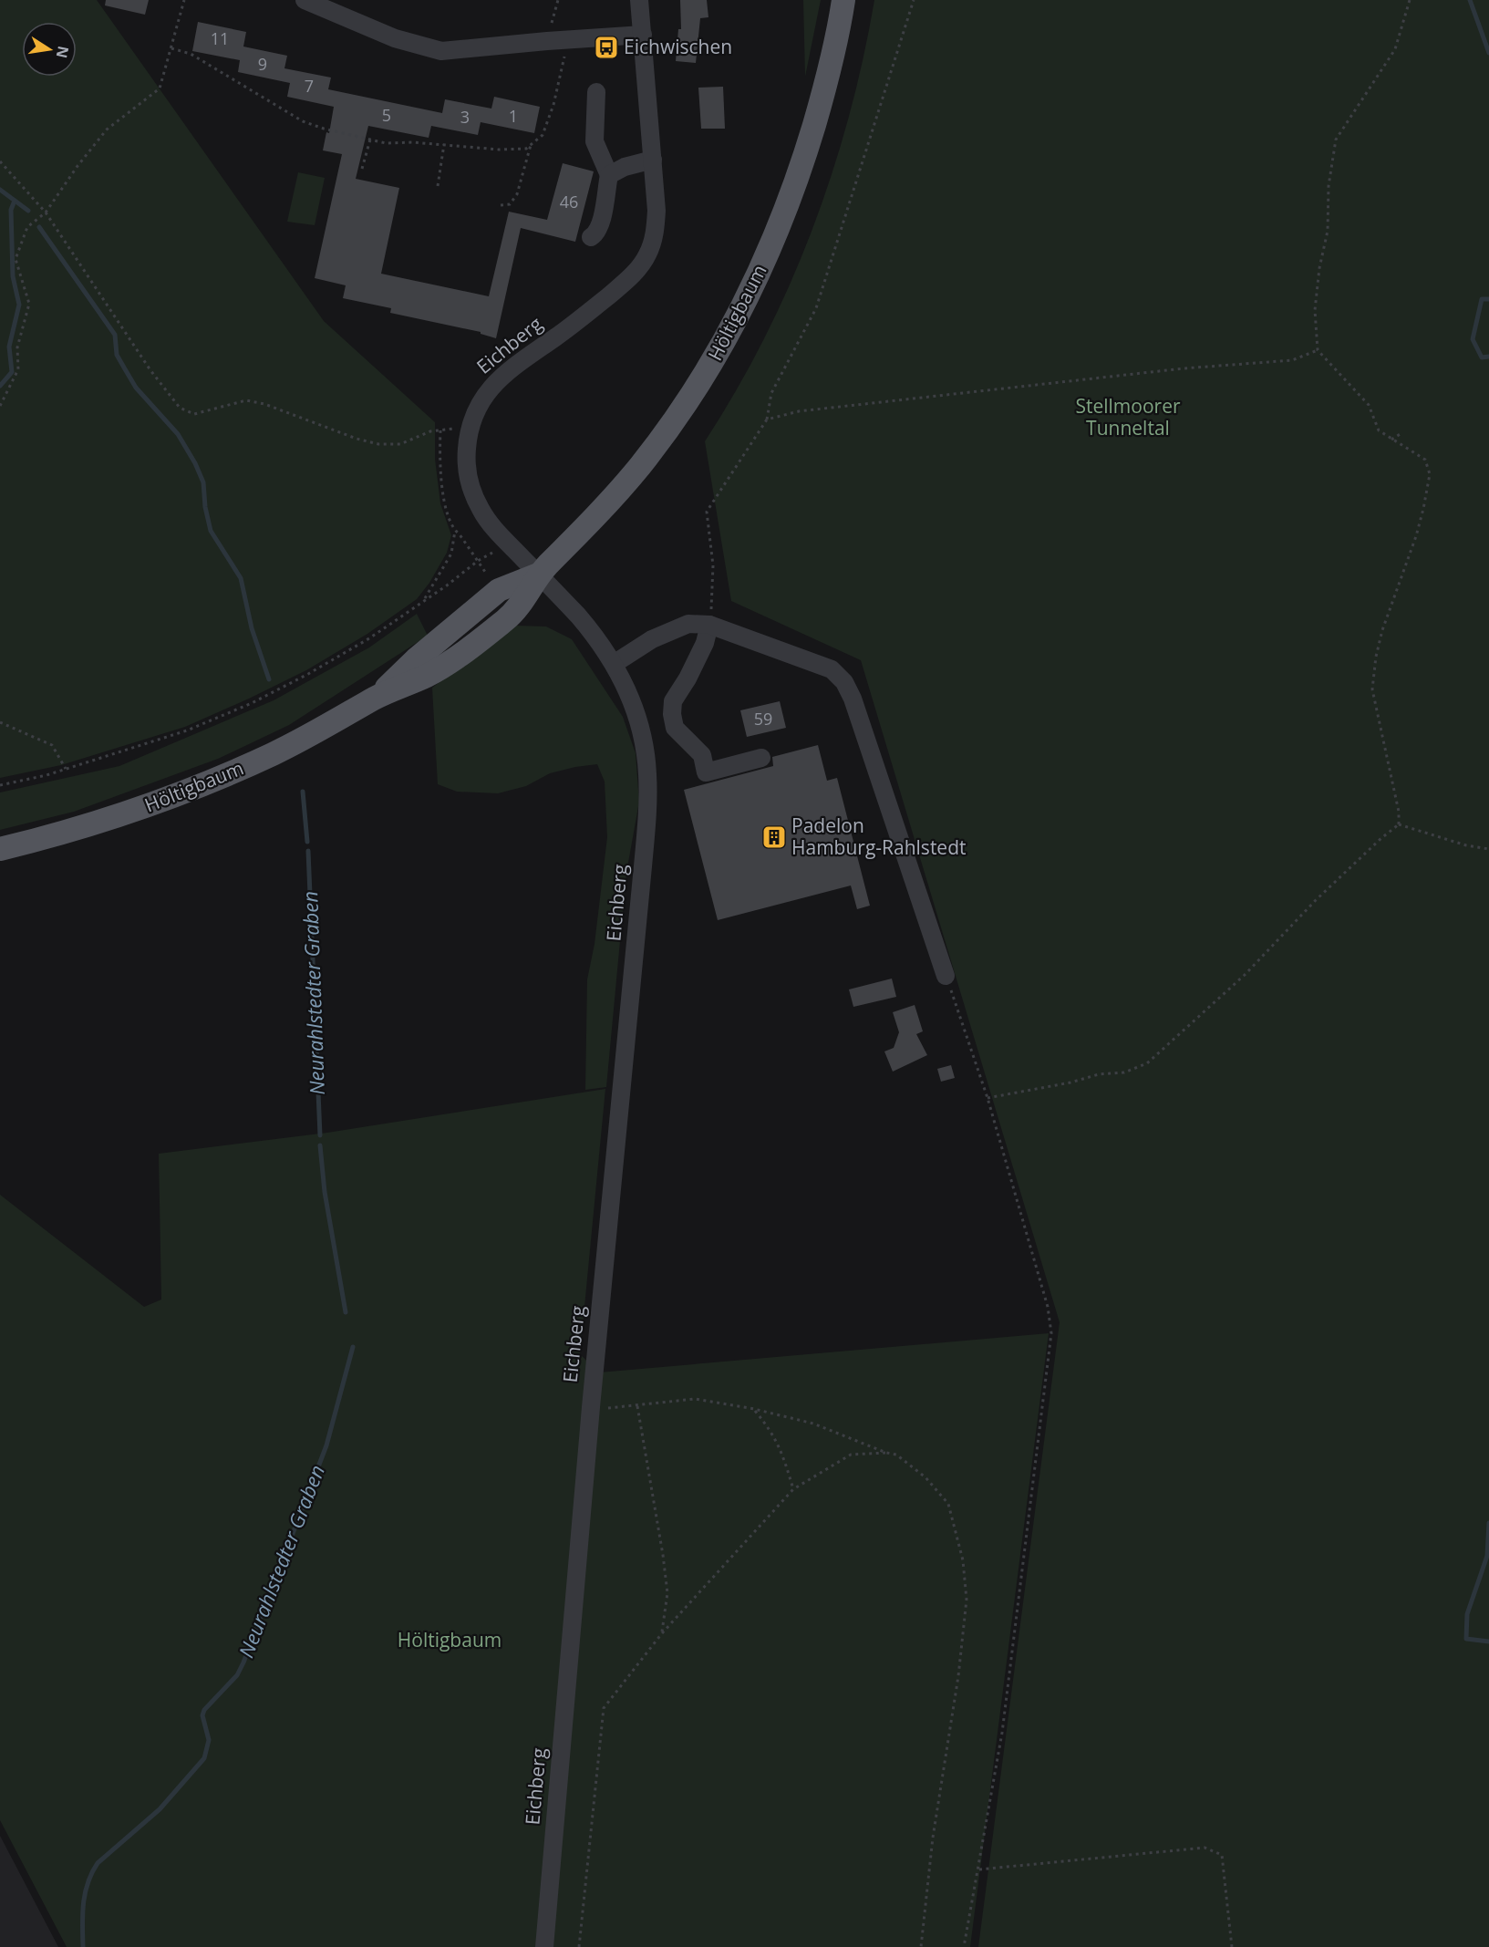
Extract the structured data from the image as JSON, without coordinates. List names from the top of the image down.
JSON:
{
  "streets": {
    "main road": ["Höltigbaum"],
    "street": ["Eichberg"]
  },
  "crossings": [
    ["Höltigbaum", "Eichberg"]
  ],
  "water": ["Neurahlstedter Graben"],
  "parks": ["Stellmoorer Tunneltal", "Höltigbaum"],
  "places": {
    "bus stop": ["Eichwischen"],
    "building": ["Padelon Hamburg-Rahlstedt"]
  },
  "house_numbers": [
    "11",
    "9",
    "7",
    "5",
    "1",
    "3",
    "46",
    "59"
  ],
  "north": "right"
}
